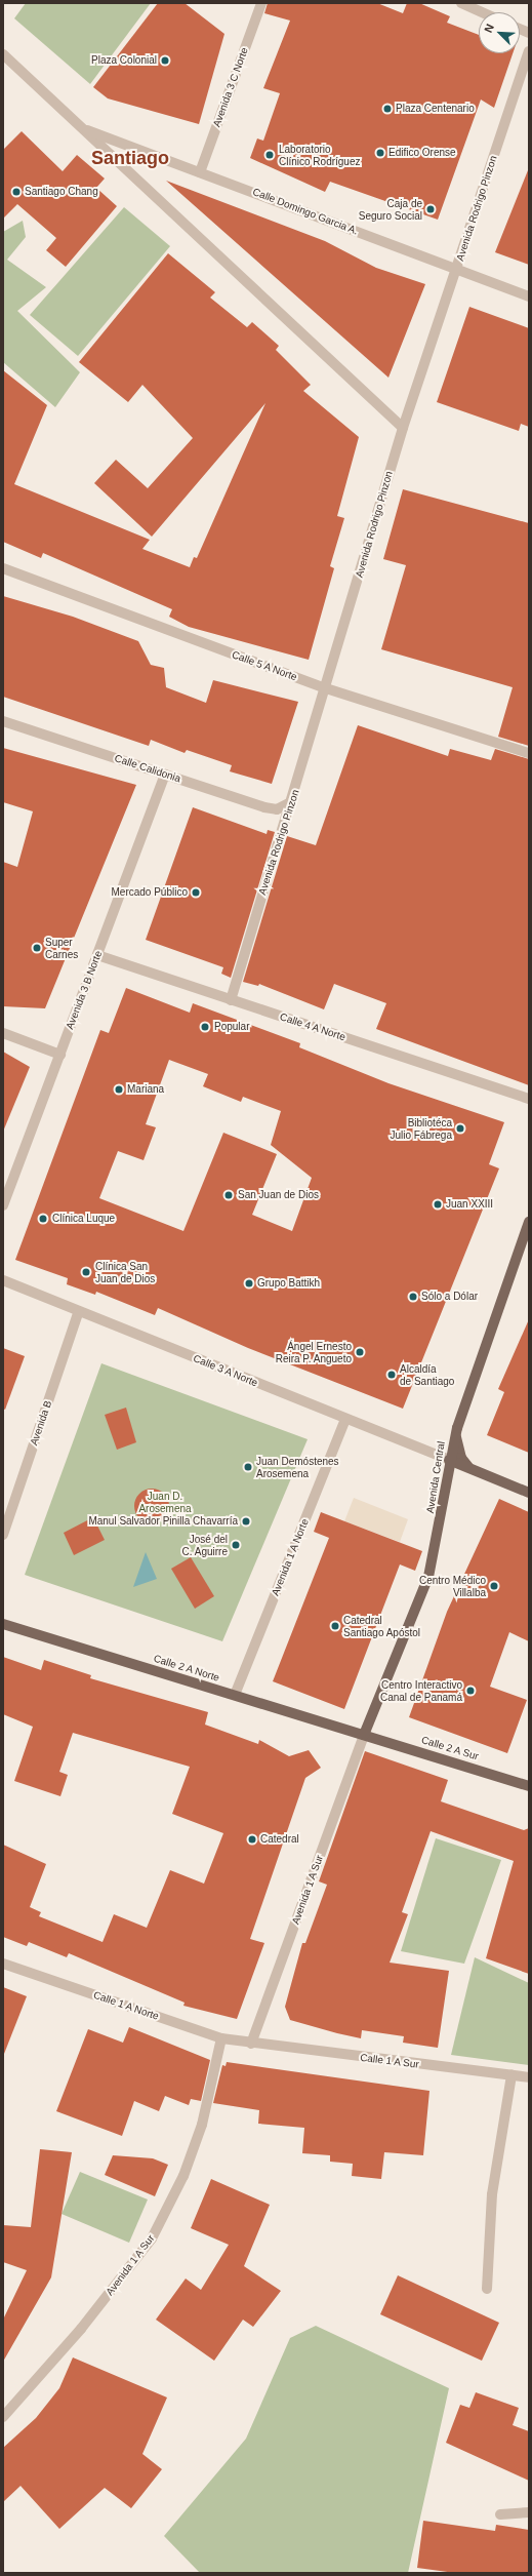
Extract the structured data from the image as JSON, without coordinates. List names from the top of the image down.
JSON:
{
  "streets": {
    "main road": ["Avenida Central", "Calle 2 A Norte", "Calle 2 A Sur"],
    "street": [
      "Avenida 3 C Norte",
      "Avenida Rodrigo Pinzon",
      "Calle Domingo Garcia A.",
      "Calle 5 A Norte",
      "Calle Calidonia",
      "Avenida 3 B Norte",
      "Calle 4 A Norte",
      "Calle 3 A Norte",
      "Avenida B",
      "Avenida 1 A Norte",
      "Avenida 1 A Sur",
      "Calle 1 A Norte",
      "Calle 1 A Sur"
    ]
  },
  "crossings": [
    ["Avenida 3 C Norte", "Calle Domingo Garcia A."],
    ["Avenida Rodrigo Pinzon", "Calle Domingo Garcia A."],
    ["Avenida Rodrigo Pinzon", "Calle 5 A Norte"],
    ["Avenida Rodrigo Pinzon", "Calle Calidonia"],
    ["Avenida Rodrigo Pinzon", "Calle 4 A Norte"],
    ["Calle Calidonia", "Avenida 3 B Norte"],
    ["Avenida 3 B Norte", "Calle 4 A Norte"],
    ["Calle 3 A Norte", "Avenida B"],
    ["Calle 3 A Norte", "Avenida Central"],
    ["Calle 3 A Norte", "Avenida 1 A Norte"],
    ["Avenida Central", "Calle 2 A Norte"],
    ["Avenida Central", "Calle 2 A Sur"],
    ["Avenida Central", "Avenida 1 A Sur"],
    ["Avenida 1 A Norte", "Calle 2 A Norte"],
    ["Calle 2 A Norte", "Calle 2 A Sur"],
    ["Calle 2 A Norte", "Avenida 1 A Sur"],
    ["Calle 2 A Sur", "Avenida 1 A Sur"],
    ["Avenida 1 A Sur", "Calle 1 A Norte"],
    ["Avenida 1 A Sur", "Calle 1 A Sur"],
    ["Calle 1 A Norte", "Calle 1 A Sur"]
  ],
  "districts": ["Santiago"],
  "parks": ["Juan D. Arosemena"],
  "places": [
    "Plaza Colonial",
    "Plaza Centenario",
    "Edifico Orense",
    "Laboratorio Clínico Rodríguez",
    "Santiago Chang",
    "Caja de Seguro Social",
    "Mercado Público",
    "Super Carnes",
    "Popular",
    "Mariana",
    "Bibliotéca Julio Fábrega",
    "San Juan de Dios",
    "Juan XXIII",
    "Clínica Luque",
    "Clínica San Juan de Dios",
    "Grupo Battikh",
    "Sólo a Dólar",
    "Ángel Ernesto Reira P. Angueto",
    "Alcaldía de Santiago",
    "Juan Demóstenes Arosemena",
    "Manul Salvador Pinilla Chavarría",
    "José del C. Aguirre",
    "Centro Médico Villalba",
    "Catedral Santiago Apóstol",
    "Centro Interactivo Canal de Panamá",
    "Catedral"
  ],
  "north": "top left"
}
